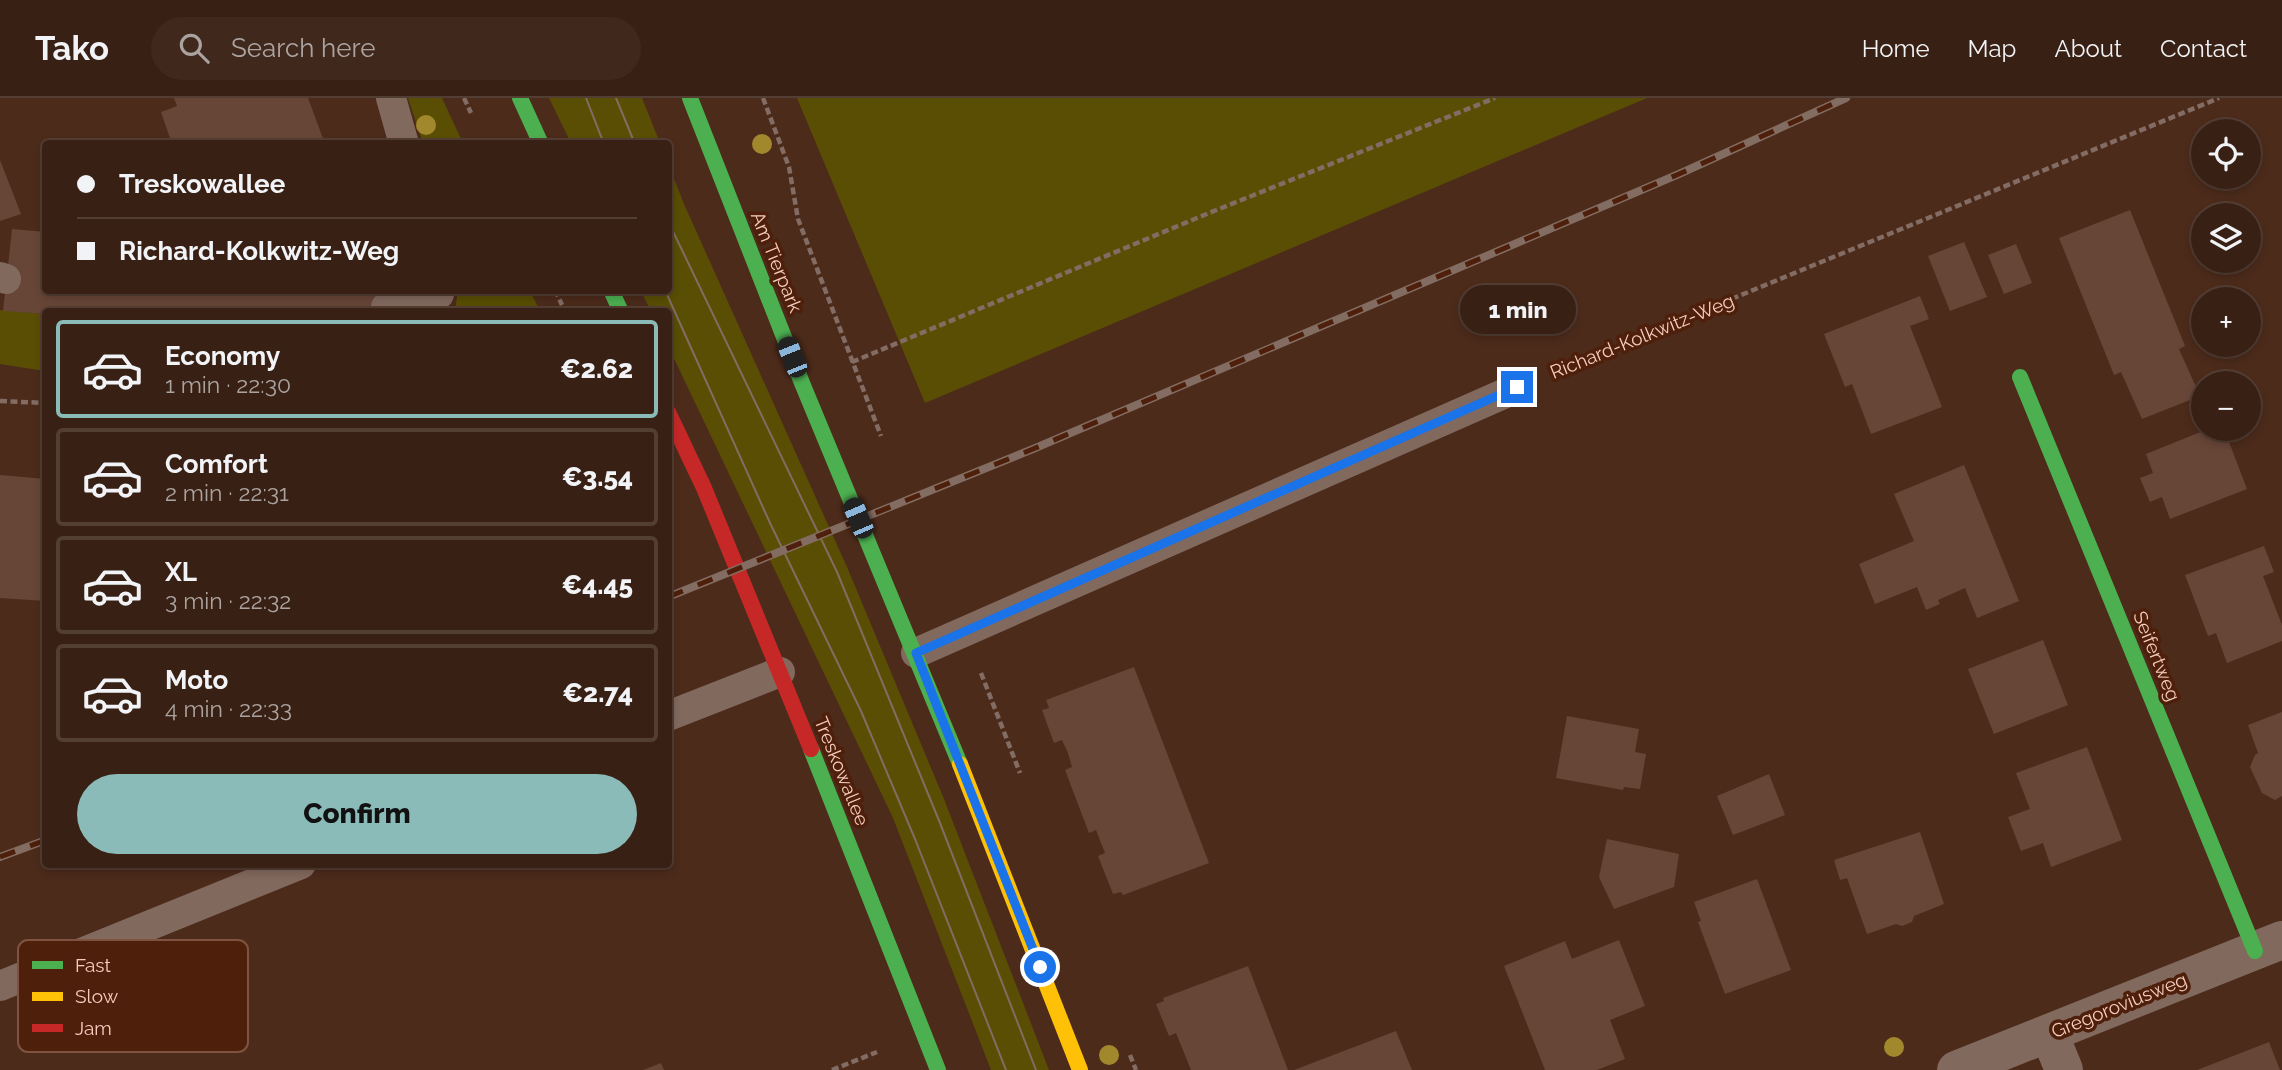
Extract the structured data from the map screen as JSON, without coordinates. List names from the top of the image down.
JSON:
{
  "streets": {
    "main road": ["Am Tierpark", "Seifertweg", "Treskowallee"],
    "street": ["Gregoroviusweg"],
    "path": ["Richard-Kolkwitz-Weg"]
  },
  "crossings": [
    ["Seifertweg", "Gregoroviusweg"]
  ],
  "legend": ["Fast", "Slow", "Jam"],
  "page": {
    "header": "Tako",
    "search": "Search here",
    "nav": [
      "Home",
      "Map",
      "About",
      "Contact"
    ],
    "map_buttons": ["+", "−"],
    "banner": ["Treskowallee", "Richard-Kolkwitz-Weg"],
    "bubble": "1 min",
    "list": [
      {
        "name": "Economy",
        "note": "1 min · 22:30",
        "value": "€2.62"
      },
      {
        "name": "Comfort",
        "note": "2 min · 22:31",
        "value": "€3.54"
      },
      {
        "name": "XL",
        "note": "3 min · 22:32",
        "value": "€4.45"
      },
      {
        "name": "Moto",
        "note": "4 min · 22:33",
        "value": "€2.74"
      }
    ],
    "buttons": "Confirm"
  }
}
